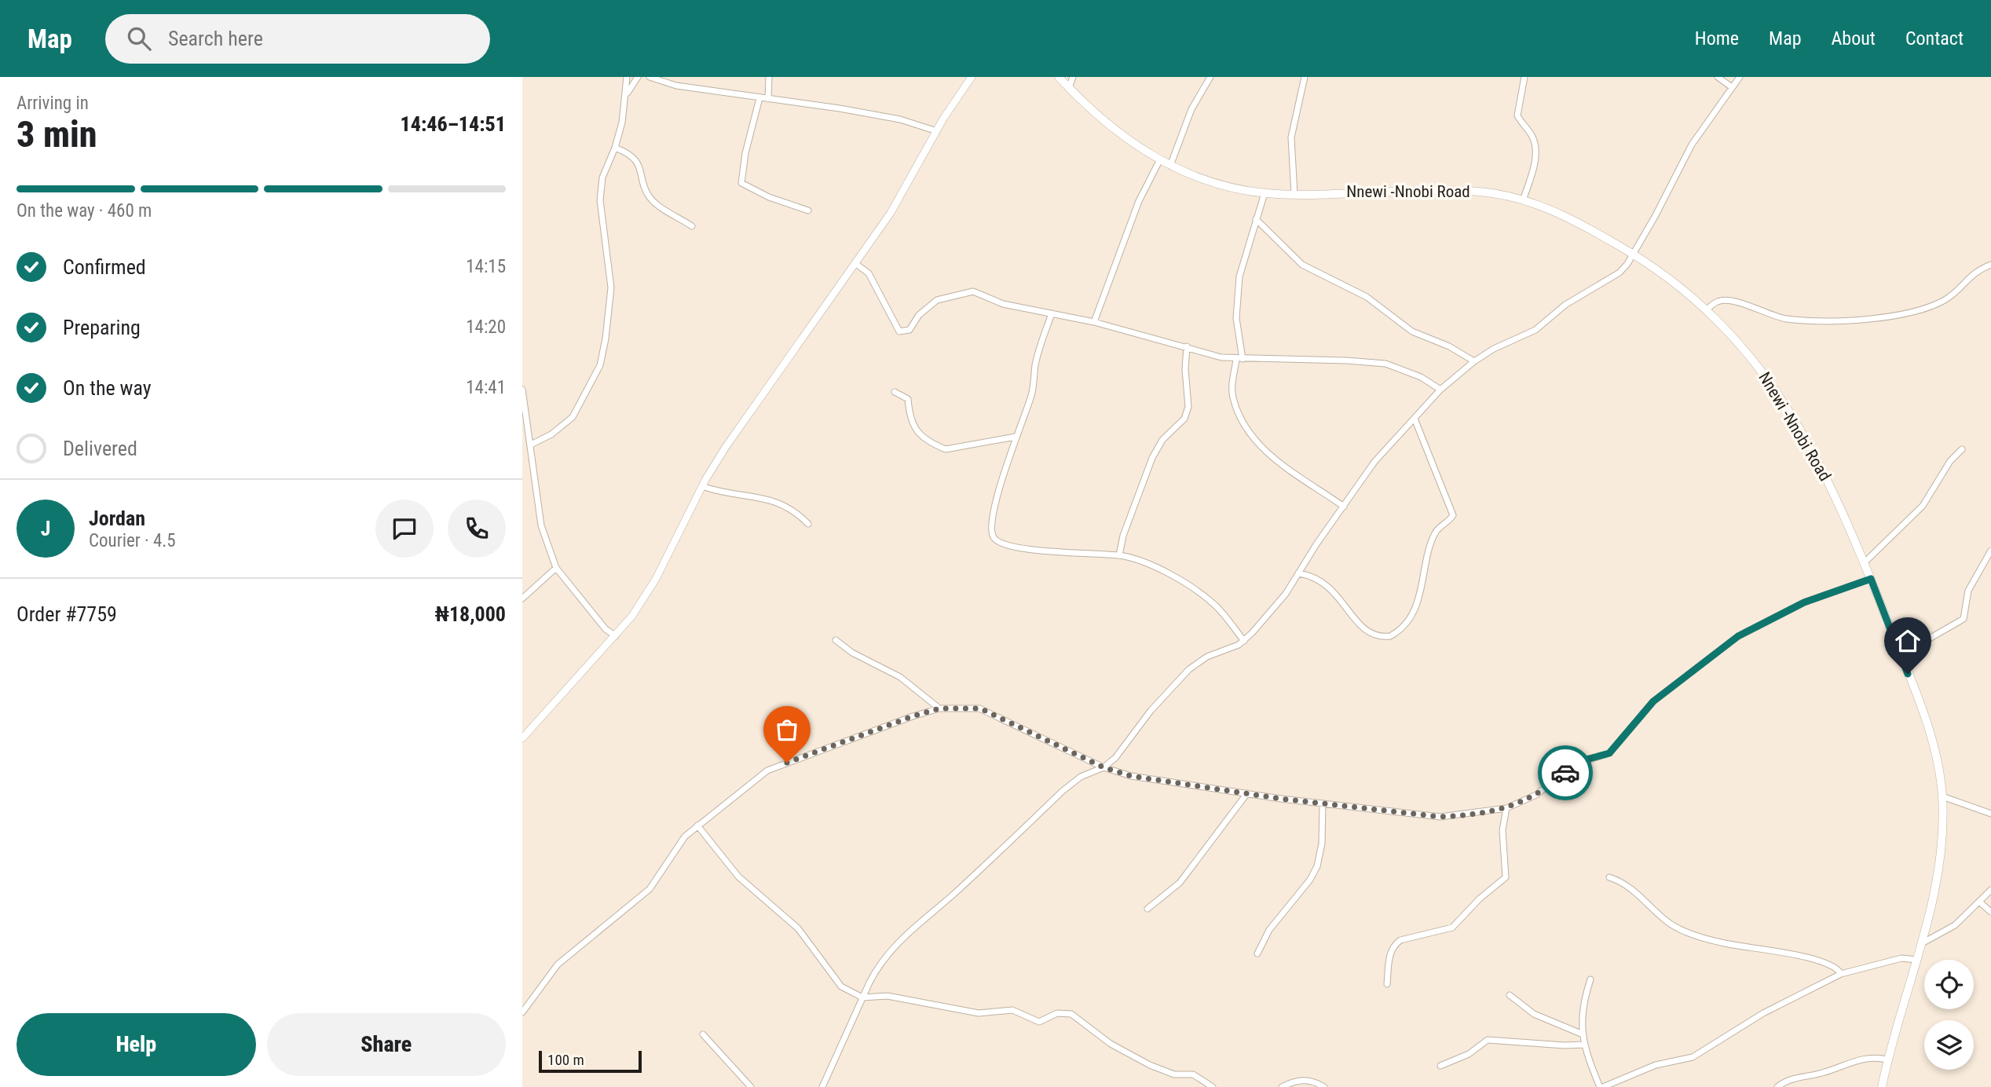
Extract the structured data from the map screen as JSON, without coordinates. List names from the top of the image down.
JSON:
{
  "streets": {
    "main road": ["Nnewi -Nnobi Road"]
  },
  "scale_bar": "100 m",
  "page": {
    "header": "Map",
    "search": "Search here",
    "nav": [
      "Home",
      "Map",
      "About",
      "Contact"
    ],
    "heading": ["3 min", "Arriving in", "14:46–14:51"],
    "panel": [
      "Jordan",
      "Courier · 4.5",
      "Order #7759",
      "₦18,000"
    ],
    "bar": "On the way · 460 m",
    "list": [
      ["Confirmed", "14:15"],
      ["Preparing", "14:20"],
      ["On the way", "14:41"],
      "Delivered"
    ],
    "round": "J",
    "buttons": ["Help", "Share"],
    "scale": "100 m"
  }
}
